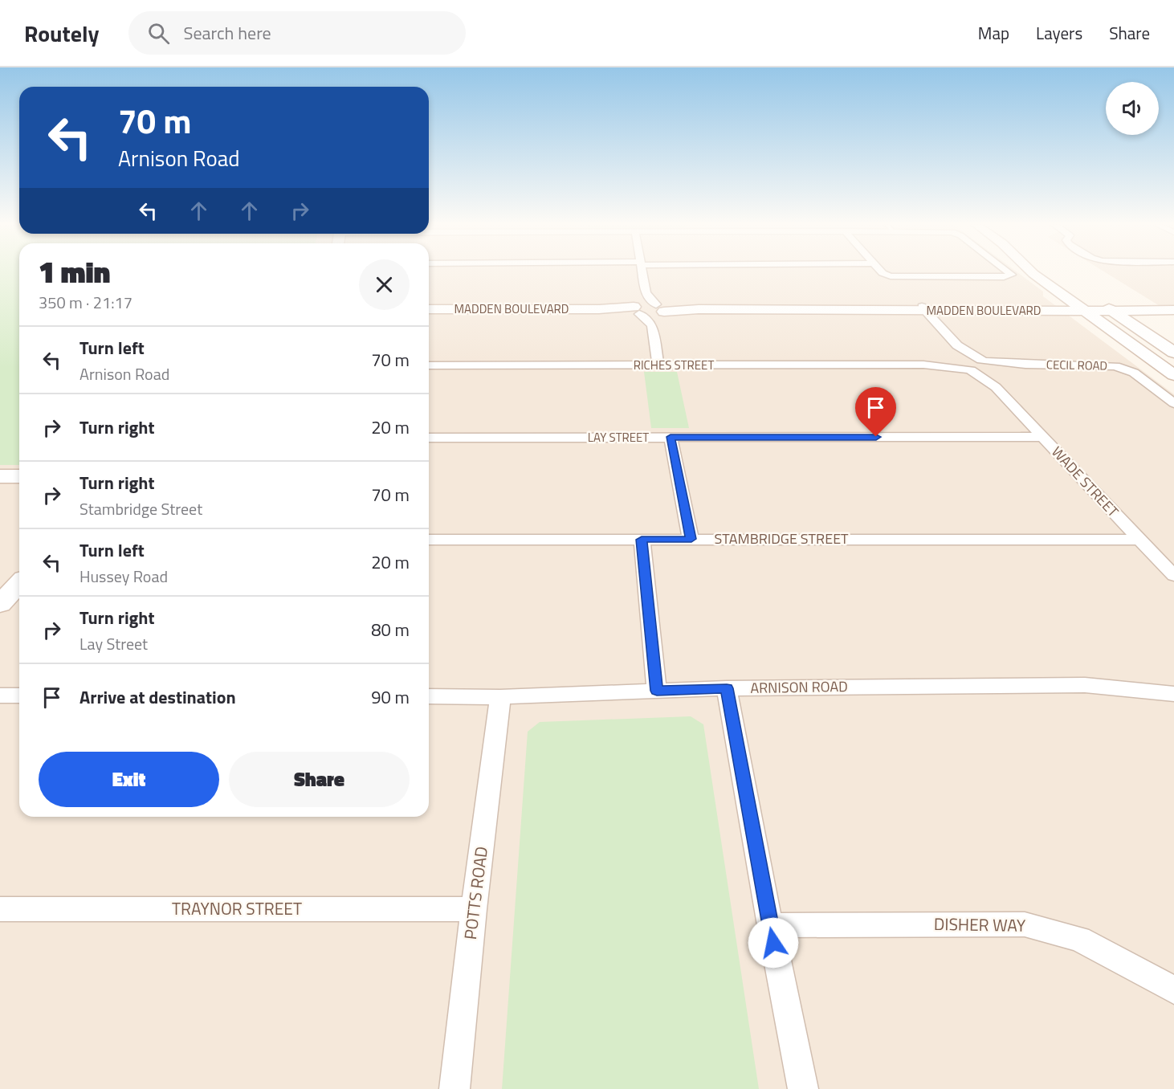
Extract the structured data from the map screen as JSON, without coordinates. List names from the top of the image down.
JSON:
{
  "streets": {
    "street": [
      "MADDEN BOULEVARD",
      "RICHES STREET",
      "CECIL ROAD",
      "LAY STREET",
      "WADE STREET",
      "STAMBRIDGE STREET",
      "ARNISON ROAD",
      "POTTS ROAD",
      "TRAYNOR STREET",
      "DISHER WAY"
    ]
  },
  "crossings": [
    ["RICHES STREET", "CECIL ROAD"],
    ["RICHES STREET", "WADE STREET"],
    ["CECIL ROAD", "WADE STREET"],
    ["LAY STREET", "WADE STREET"],
    ["WADE STREET", "STAMBRIDGE STREET"],
    ["ARNISON ROAD", "POTTS ROAD"],
    ["POTTS ROAD", "TRAYNOR STREET"]
  ],
  "page": {
    "header": "Routely",
    "search": "Search here",
    "nav": ["Map", "Layers", "Share"],
    "turn": ["70 m", "Arnison Road"],
    "heading": ["1 min", "350 m · 21:17"],
    "list": [
      {
        "name": "Turn left",
        "note": "Arnison Road",
        "value": "70 m"
      },
      {
        "name": "Turn right",
        "value": "20 m"
      },
      {
        "name": "Turn right",
        "note": "Stambridge Street",
        "value": "70 m"
      },
      {
        "name": "Turn left",
        "note": "Hussey Road",
        "value": "20 m"
      },
      {
        "name": "Turn right",
        "note": "Lay Street",
        "value": "80 m"
      },
      {
        "name": "Arrive at destination",
        "value": "90 m"
      }
    ],
    "buttons": ["Exit", "Share"]
  }
}
